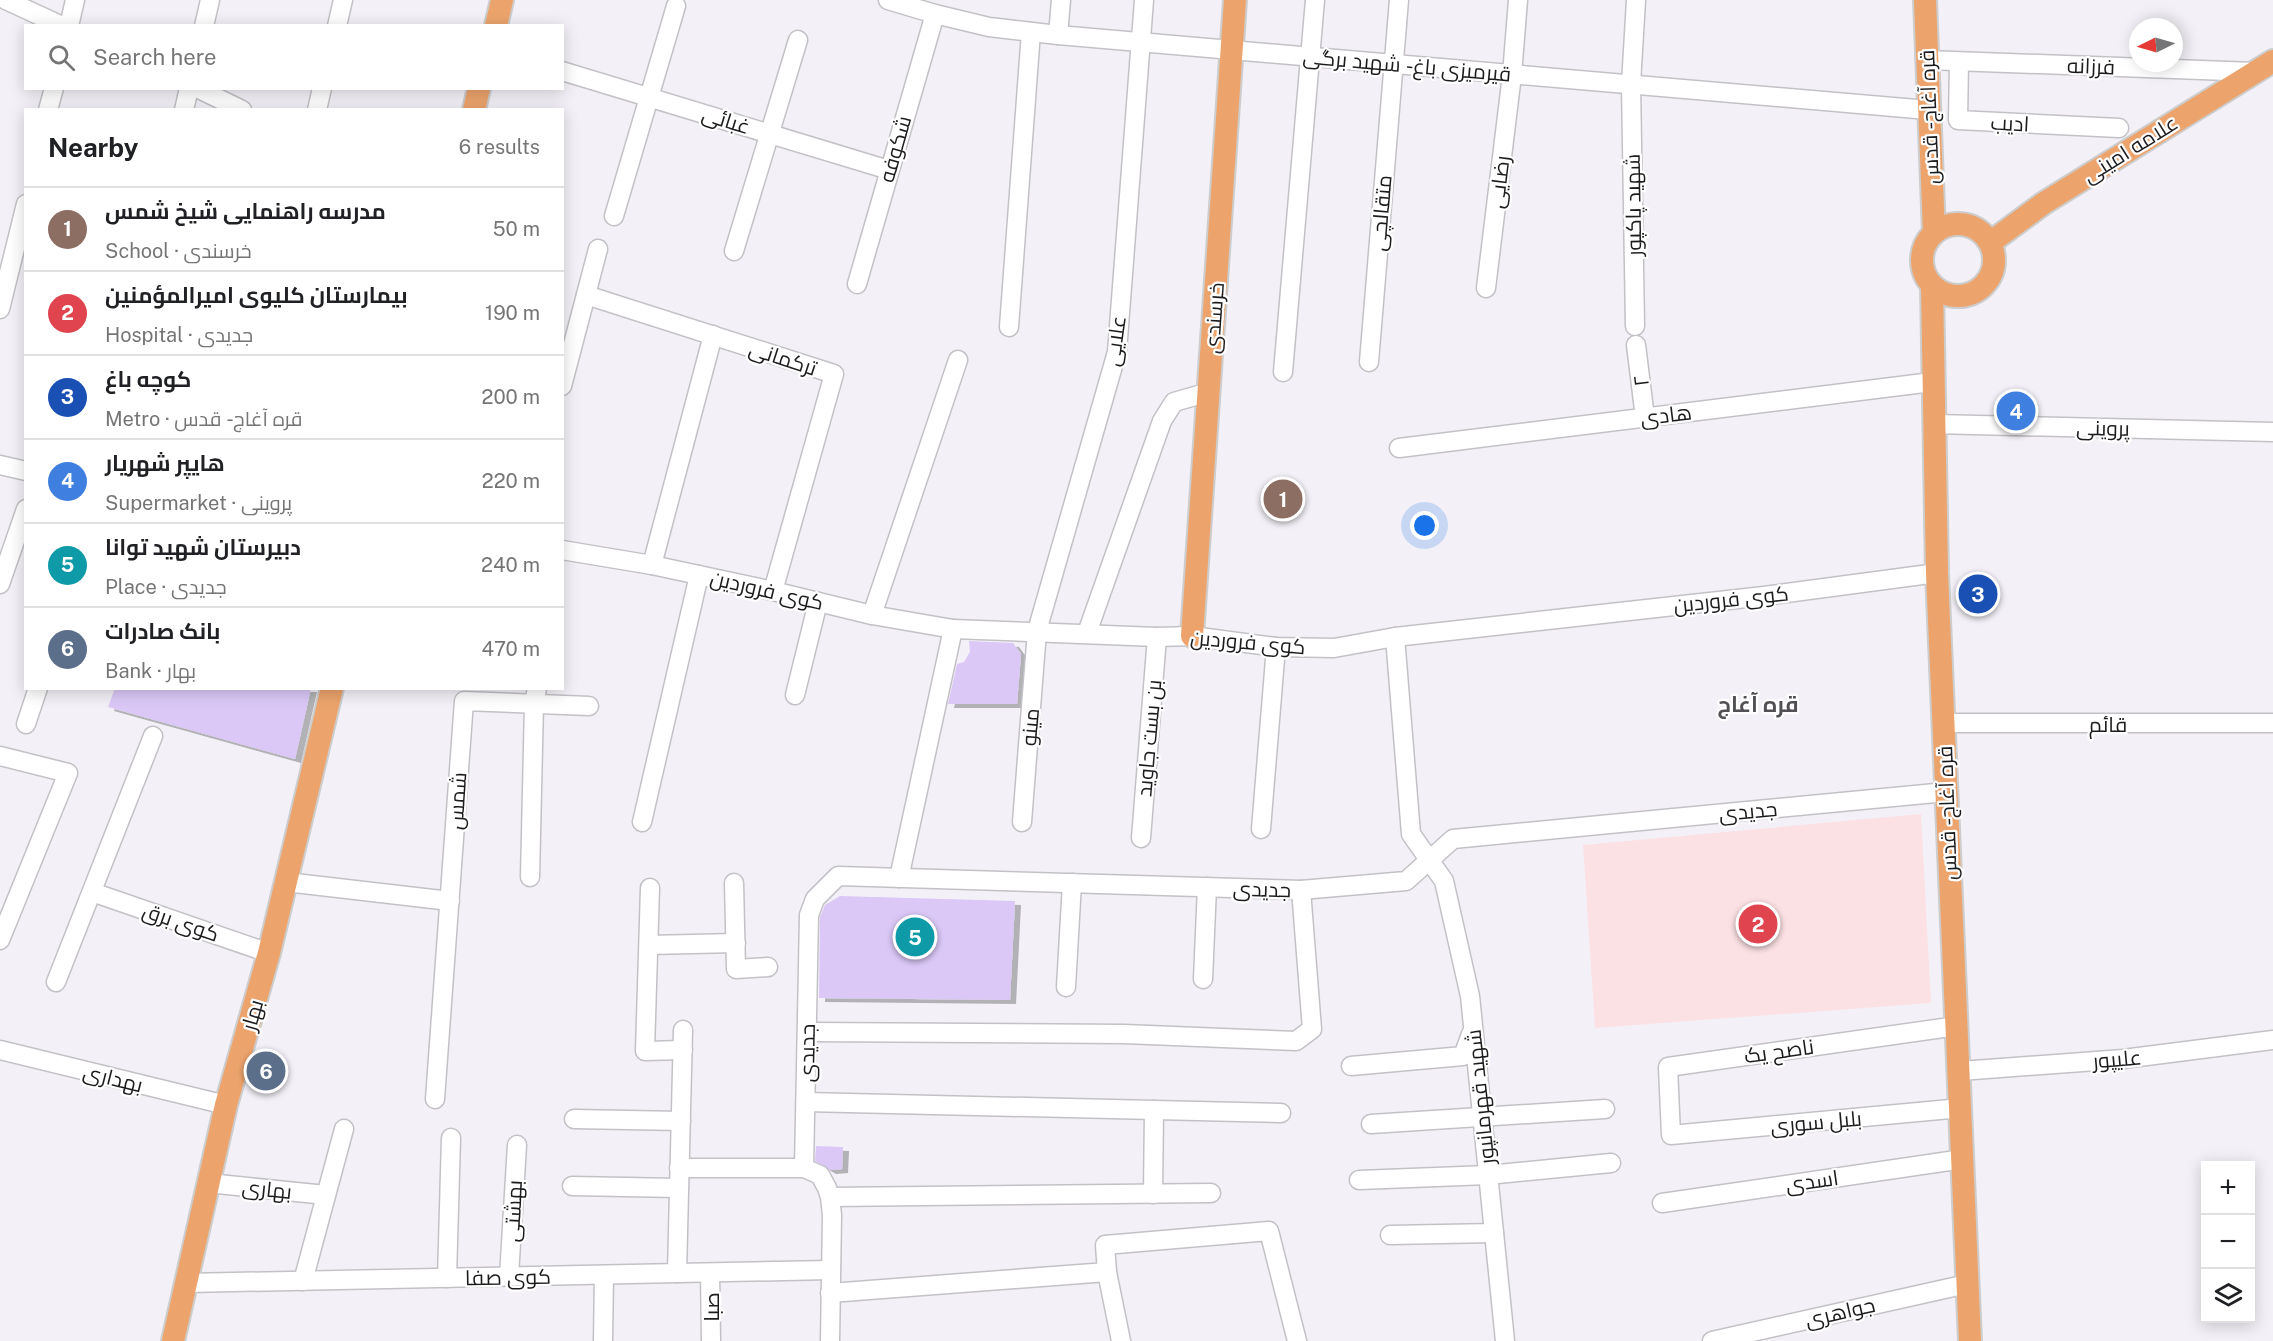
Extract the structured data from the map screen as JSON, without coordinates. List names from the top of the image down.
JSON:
{
  "streets": {
    "main road": [
      "قره آغاج - قدس",
      "علامه امینی",
      "خرسندی",
      "بهار"
    ],
    "street": [
      "قیرمیزی باغ - شهید برگی",
      "فرزانه",
      "غبائی",
      "ادیب",
      "شکوفه",
      "رضایی",
      "شهید پاکپور",
      "متقالچی",
      "علایی",
      "ترکمانی",
      "۲",
      "هادی",
      "پروینی",
      "کوی فروردین",
      "قائم",
      "مینو",
      "بن بست جاوید",
      "شمس",
      "جدیدی",
      "کوی برق",
      "ناصح یک",
      "علیپور",
      "بهداری",
      "شهید قهرمانپور",
      "بلبل سوری",
      "اسدی",
      "بهاری",
      "بهشتی",
      "کوی صفا",
      "صبا",
      "جواهری"
    ]
  },
  "crossings": [
    ["قیرمیزی باغ - شهید برگی", "قره آغاج - قدس"],
    ["قیرمیزی باغ - شهید برگی", "شکوفه"],
    ["قیرمیزی باغ - شهید برگی", "رضایی"],
    ["قیرمیزی باغ - شهید برگی", "شهید پاکپور"],
    ["قیرمیزی باغ - شهید برگی", "متقالچی"],
    ["قیرمیزی باغ - شهید برگی", "خرسندی"],
    ["قیرمیزی باغ - شهید برگی", "علایی"],
    ["فرزانه", "قره آغاج - قدس"],
    ["فرزانه", "ادیب"],
    ["فرزانه", "علامه امینی"],
    ["قره آغاج - قدس", "علامه امینی"],
    ["قره آغاج - قدس", "هادی"],
    ["قره آغاج - قدس", "پروینی"],
    ["قره آغاج - قدس", "کوی فروردین"],
    ["قره آغاج - قدس", "قائم"],
    ["قره آغاج - قدس", "جدیدی"],
    ["قره آغاج - قدس", "ناصح یک"],
    ["قره آغاج - قدس", "علیپور"],
    ["قره آغاج - قدس", "بلبل سوری"],
    ["قره آغاج - قدس", "اسدی"],
    ["قره آغاج - قدس", "جواهری"],
    ["غبائی", "شکوفه"],
    ["خرسندی", "کوی فروردین"],
    ["علایی", "کوی فروردین"],
    ["علایی", "مینو"],
    ["ترکمانی", "کوی فروردین"],
    ["۲", "هادی"],
    ["کوی فروردین", "مینو"],
    ["کوی فروردین", "بن بست جاوید"],
    ["کوی فروردین", "شهید قهرمانپور"],
    ["جدیدی", "شهید قهرمانپور"],
    ["کوی برق", "بهار"],
    ["بهار", "بهداری"],
    ["بهار", "بهاری"],
    ["بهار", "کوی صفا"],
    ["ناصح یک", "بلبل سوری"],
    ["بهشتی", "کوی صفا"],
    ["کوی صفا", "صبا"]
  ],
  "districts": ["قره آغاج"],
  "north": "left",
  "page": {
    "search": "Search here",
    "heading": ["Nearby", "6 results"],
    "list": [
      {
        "mark": "1",
        "name": "مدرسه راهنمایی شیخ شمس",
        "note": "School · خرسندی",
        "value": "50 m"
      },
      {
        "mark": "2",
        "name": "بیمارستان کلیوی امیرالمؤمنین",
        "note": "Hospital · جدیدی",
        "value": "190 m"
      },
      {
        "mark": "3",
        "name": "کوچه باغ",
        "note": "Metro · قره آغاج - قدس",
        "value": "200 m"
      },
      {
        "mark": "4",
        "name": "هایپر شهریار",
        "note": "Supermarket · پروینی",
        "value": "220 m"
      },
      {
        "mark": "5",
        "name": "دبیرستان شهید توانا",
        "note": "Place · جدیدی",
        "value": "240 m"
      },
      {
        "mark": "6",
        "name": "بانک صادرات",
        "note": "Bank · بهار",
        "value": "470 m"
      }
    ],
    "pins": [
      "4",
      "1",
      "3",
      "2",
      "5",
      "6"
    ],
    "map_buttons": ["+", "−"]
  }
}
